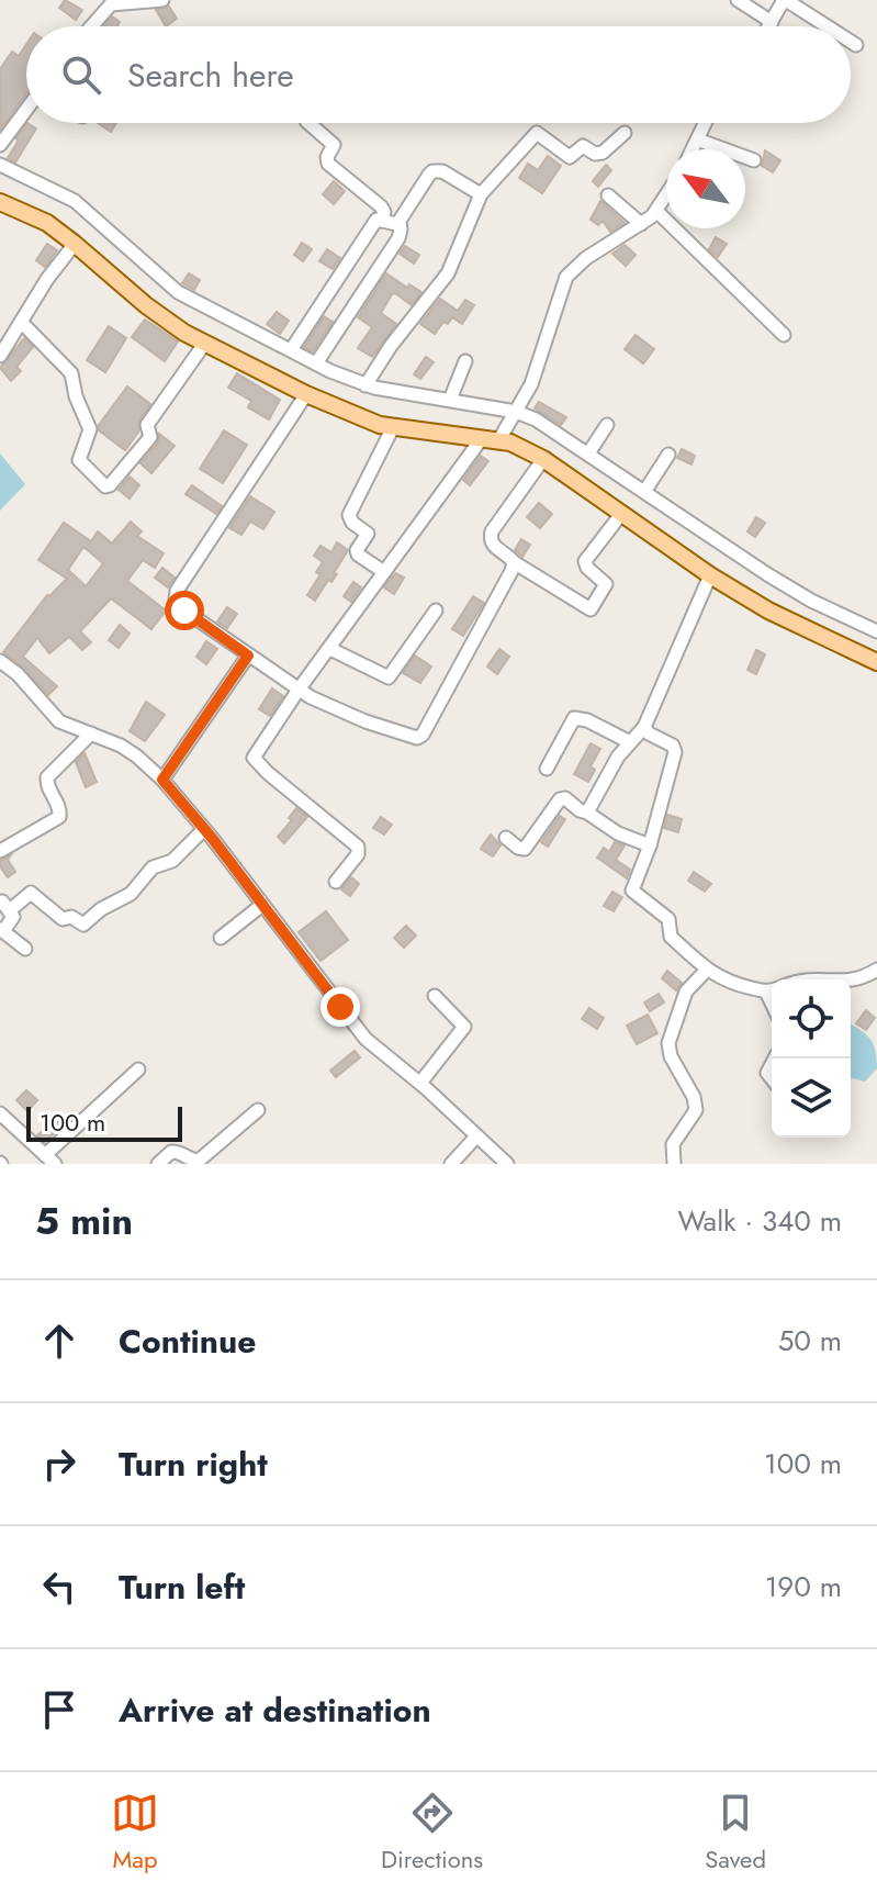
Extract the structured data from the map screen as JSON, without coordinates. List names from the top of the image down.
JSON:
{
  "scale_bar": "100 m",
  "north": "top left",
  "page": {
    "search": "Search here",
    "scale": "100 m",
    "heading": ["5 min", "Walk · 340 m"],
    "list": [
      ["Continue", "50 m"],
      ["Turn right", "100 m"],
      ["Turn left", "190 m"],
      "Arrive at destination"
    ],
    "nav": ["Map", "Directions", "Saved"]
  }
}
